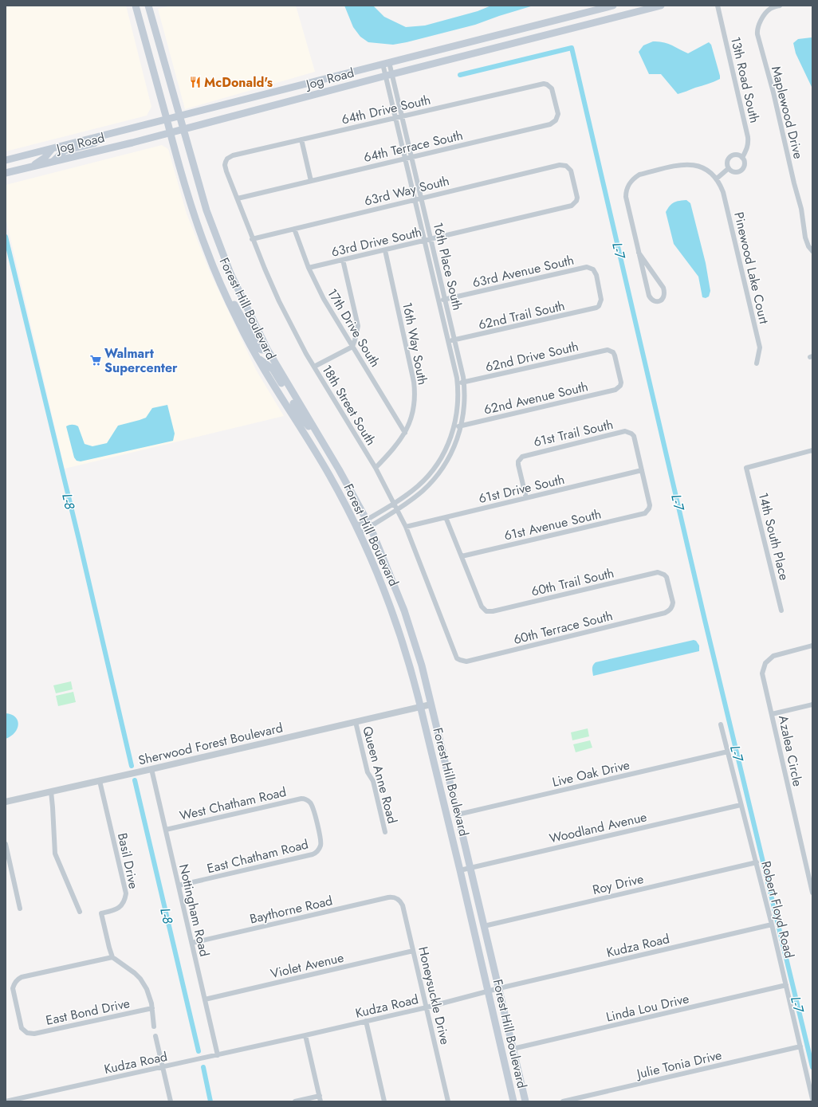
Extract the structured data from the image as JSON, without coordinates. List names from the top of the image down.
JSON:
{
  "streets": {
    "main road": ["Jog Road", "Forest Hill Boulevard"],
    "street": [
      "13th Road South",
      "64th Drive South",
      "Maplewood Drive",
      "64th Terrace South",
      "63rd Way South",
      "63rd Drive South",
      "16th Place South",
      "Pinewood Lake Court",
      "63rd Avenue South",
      "62nd Trail South",
      "17th Drive South",
      "16th Way South",
      "62nd Drive South",
      "62nd Avenue South",
      "18th Street South",
      "61st Trail South",
      "61st Drive South",
      "61st Avenue South",
      "14th South Place",
      "60th Trail South",
      "60th Terrace South",
      "Sherwood Forest Boulevard",
      "Azalea Circle",
      "Live Oak Drive",
      "Queen Anne Road",
      "West Chatham Road",
      "Woodland Avenue",
      "East Chatham Road",
      "Basil Drive",
      "Roy Drive",
      "Baythorne Road",
      "Robert Floyd Road",
      "Nottingham Road",
      "Kudza Road",
      "Violet Avenue",
      "Honeysuckle Drive",
      "Linda Lou Drive",
      "East Bond Drive",
      "Julie Tonia Drive"
    ]
  },
  "crossings": [
    ["Jog Road", "16th Place South"],
    ["Jog Road", "Forest Hill Boulevard"],
    ["64th Drive South", "64th Terrace South"],
    ["64th Drive South", "16th Place South"],
    ["64th Drive South", "18th Street South"],
    ["64th Terrace South", "16th Place South"],
    ["64th Terrace South", "18th Street South"],
    ["63rd Way South", "63rd Drive South"],
    ["63rd Way South", "16th Place South"],
    ["63rd Way South", "17th Drive South"],
    ["63rd Way South", "18th Street South"],
    ["63rd Drive South", "16th Place South"],
    ["63rd Drive South", "17th Drive South"],
    ["63rd Drive South", "16th Way South"],
    ["16th Place South", "63rd Avenue South"],
    ["16th Place South", "Forest Hill Boulevard"],
    ["16th Place South", "62nd Trail South"],
    ["16th Place South", "62nd Drive South"],
    ["16th Place South", "62nd Avenue South"],
    ["16th Place South", "18th Street South"],
    ["63rd Avenue South", "62nd Trail South"],
    ["Forest Hill Boulevard", "Sherwood Forest Boulevard"],
    ["Forest Hill Boulevard", "Live Oak Drive"],
    ["Forest Hill Boulevard", "Woodland Avenue"],
    ["Forest Hill Boulevard", "Roy Drive"],
    ["Forest Hill Boulevard", "Kudza Road"],
    ["Forest Hill Boulevard", "Linda Lou Drive"],
    ["17th Drive South", "16th Way South"],
    ["16th Way South", "18th Street South"],
    ["62nd Drive South", "62nd Avenue South"],
    ["18th Street South", "61st Drive South"],
    ["18th Street South", "60th Terrace South"],
    ["61st Trail South", "61st Drive South"],
    ["61st Trail South", "61st Avenue South"],
    ["61st Drive South", "61st Avenue South"],
    ["61st Avenue South", "60th Trail South"],
    ["60th Trail South", "60th Terrace South"],
    ["Sherwood Forest Boulevard", "Queen Anne Road"],
    ["Sherwood Forest Boulevard", "Basil Drive"],
    ["Sherwood Forest Boulevard", "Nottingham Road"],
    ["Live Oak Drive", "Robert Floyd Road"],
    ["West Chatham Road", "East Chatham Road"],
    ["West Chatham Road", "Nottingham Road"],
    ["Woodland Avenue", "Robert Floyd Road"],
    ["East Chatham Road", "Nottingham Road"],
    ["Basil Drive", "East Bond Drive"],
    ["Roy Drive", "Robert Floyd Road"],
    ["Baythorne Road", "Nottingham Road"],
    ["Baythorne Road", "Honeysuckle Drive"],
    ["Robert Floyd Road", "Kudza Road"],
    ["Robert Floyd Road", "Linda Lou Drive"],
    ["Robert Floyd Road", "Julie Tonia Drive"],
    ["Nottingham Road", "Kudza Road"],
    ["Nottingham Road", "Violet Avenue"],
    ["Kudza Road", "Honeysuckle Drive"],
    ["Violet Avenue", "Honeysuckle Drive"]
  ],
  "water": ["L-7", "L-8"],
  "places": {
    "restaurant": ["McDonald's"],
    "supermarket": ["Walmart Supercenter"]
  }
}
